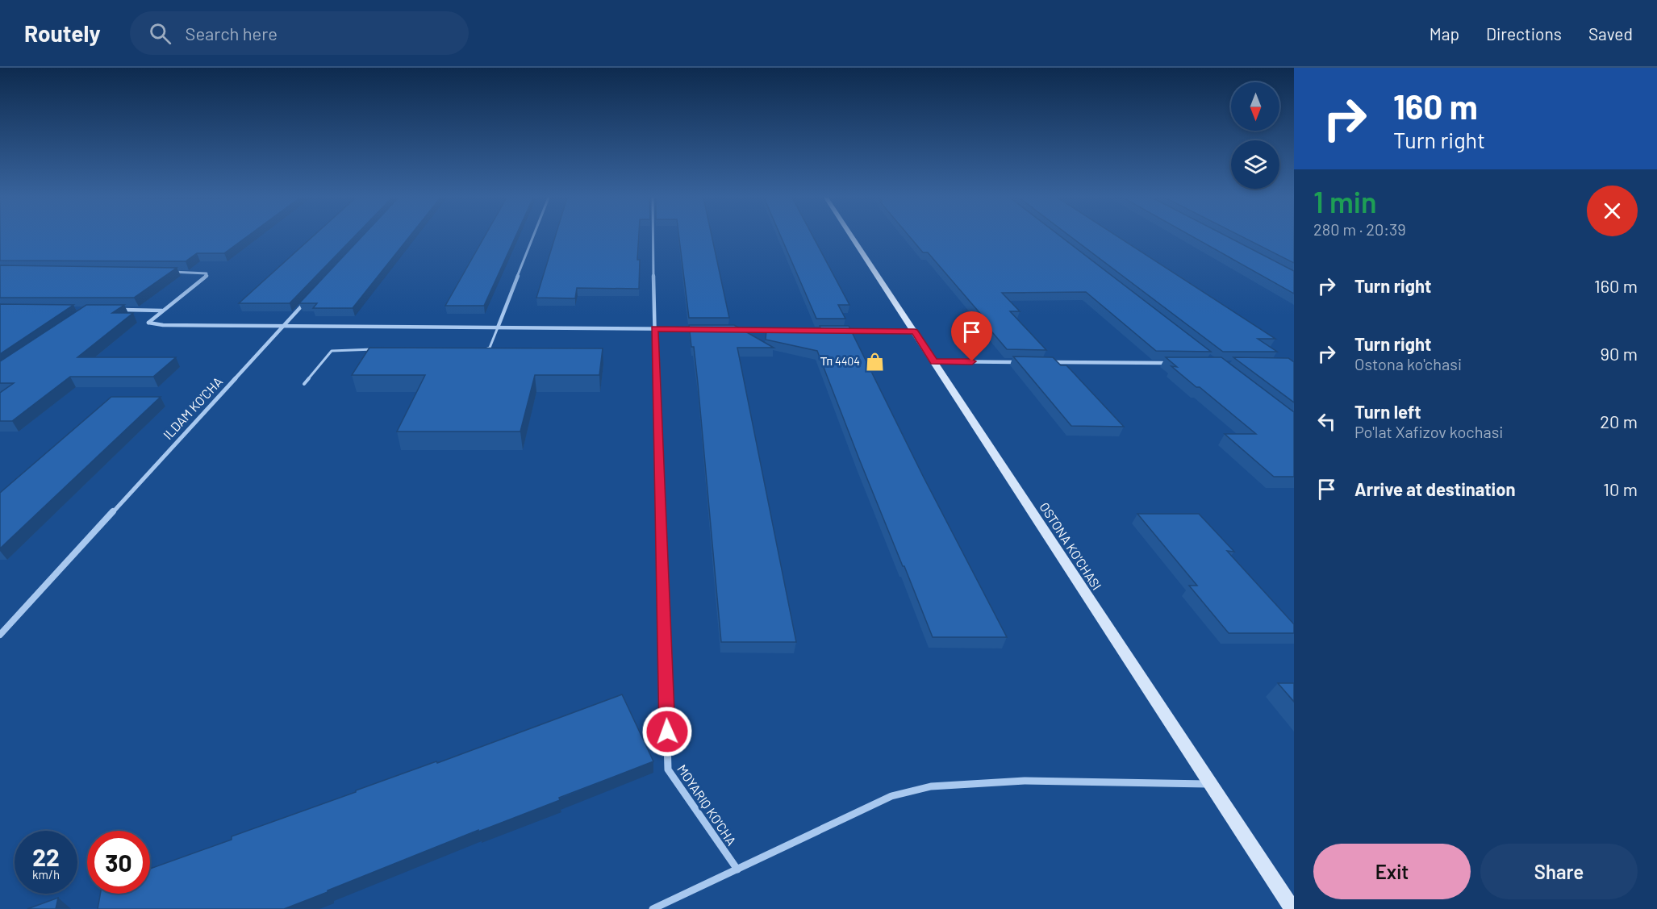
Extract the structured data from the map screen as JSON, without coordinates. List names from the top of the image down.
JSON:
{
  "streets": {
    "street": ["ILDAM KO'CHA", "OSTONA KO'CHASI", "MOYARIQ KO'CHA"]
  },
  "places": {
    "shop": ["Тп 4404"]
  },
  "north": "bottom",
  "page": {
    "header": "Routely",
    "search": "Search here",
    "nav": ["Map", "Directions", "Saved"],
    "turn": ["160 m", "Turn right"],
    "heading": ["1 min", "280 m · 20:39"],
    "list": [
      {
        "name": "Turn right",
        "value": "160 m"
      },
      {
        "name": "Turn right",
        "note": "Ostona ko'chasi",
        "value": "90 m"
      },
      {
        "name": "Turn left",
        "note": "Po'lat Xafizov kochasi",
        "value": "20 m"
      },
      {
        "name": "Arrive at destination",
        "value": "10 m"
      }
    ],
    "speed": "22 km/h",
    "limit": "30",
    "buttons": ["Exit", "Share"]
  }
}
